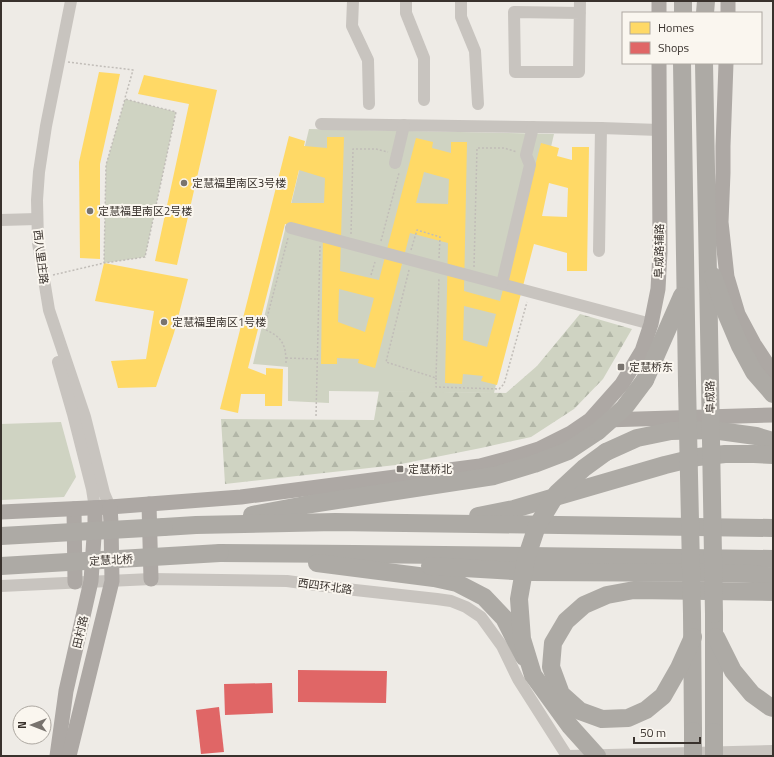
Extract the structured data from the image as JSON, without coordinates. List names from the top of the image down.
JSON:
{
  "streets": {
    "highway": ["阜成路", "定慧北桥"],
    "main road": ["阜成路辅路", "田村路"],
    "street": ["西八里庄路", "西四环北路"]
  },
  "crossings": [
    ["西八里庄路", "田村路"],
    ["西四环北路", "田村路"]
  ],
  "places": {
    "other": ["定慧福里南区3号楼", "定慧福里南区2号楼", "定慧福里南区1号楼"],
    "transit": ["定慧桥东", "定慧桥北"]
  },
  "legend": ["Homes", "Shops"],
  "scale_bar": "50 m",
  "north": "left"
}
